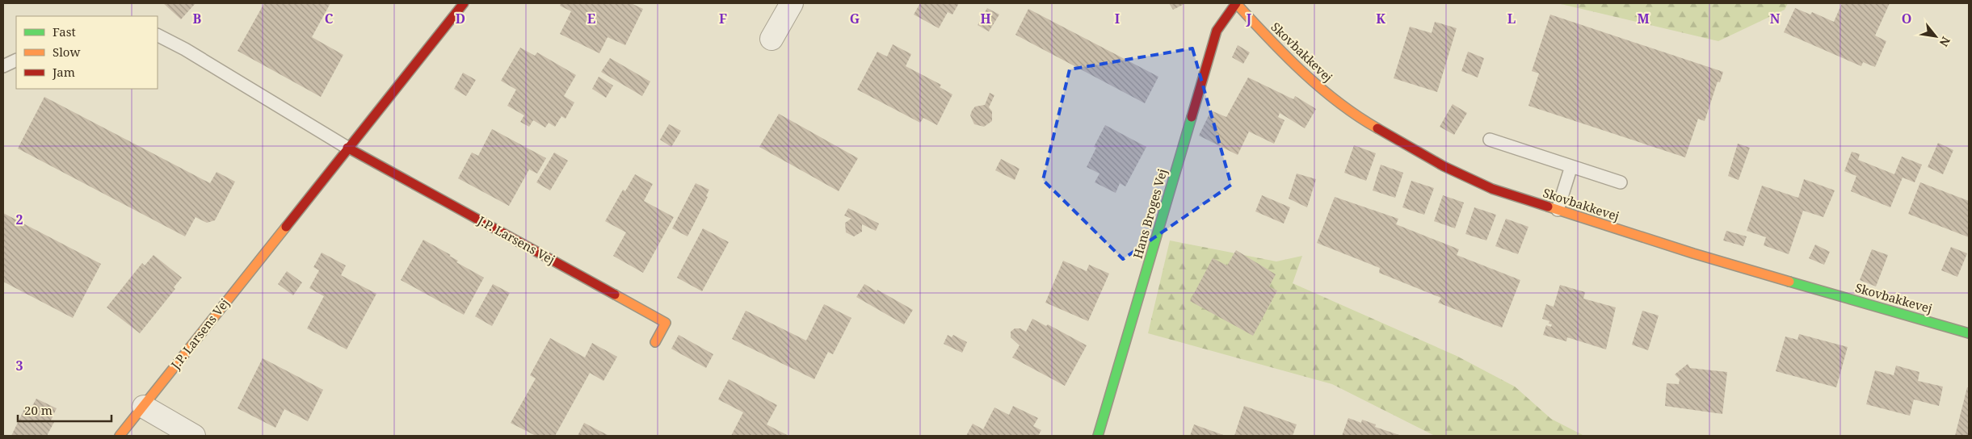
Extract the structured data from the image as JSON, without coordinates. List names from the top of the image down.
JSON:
{
  "streets": {
    "street": ["Skovbakkevej", "Hans Broges Vej", "J.P. Larsens Vej"]
  },
  "crossings": [
    ["Skovbakkevej", "Hans Broges Vej"]
  ],
  "legend": ["Fast", "Slow", "Jam"],
  "scale_bar": "20 m",
  "north": "bottom right",
  "grid": {
    "columns": [
      "B",
      "C",
      "D",
      "E",
      "F",
      "G",
      "H",
      "I",
      "J",
      "K",
      "L",
      "M",
      "N",
      "O"
    ],
    "rows": ["2", "3"]
  }
}
